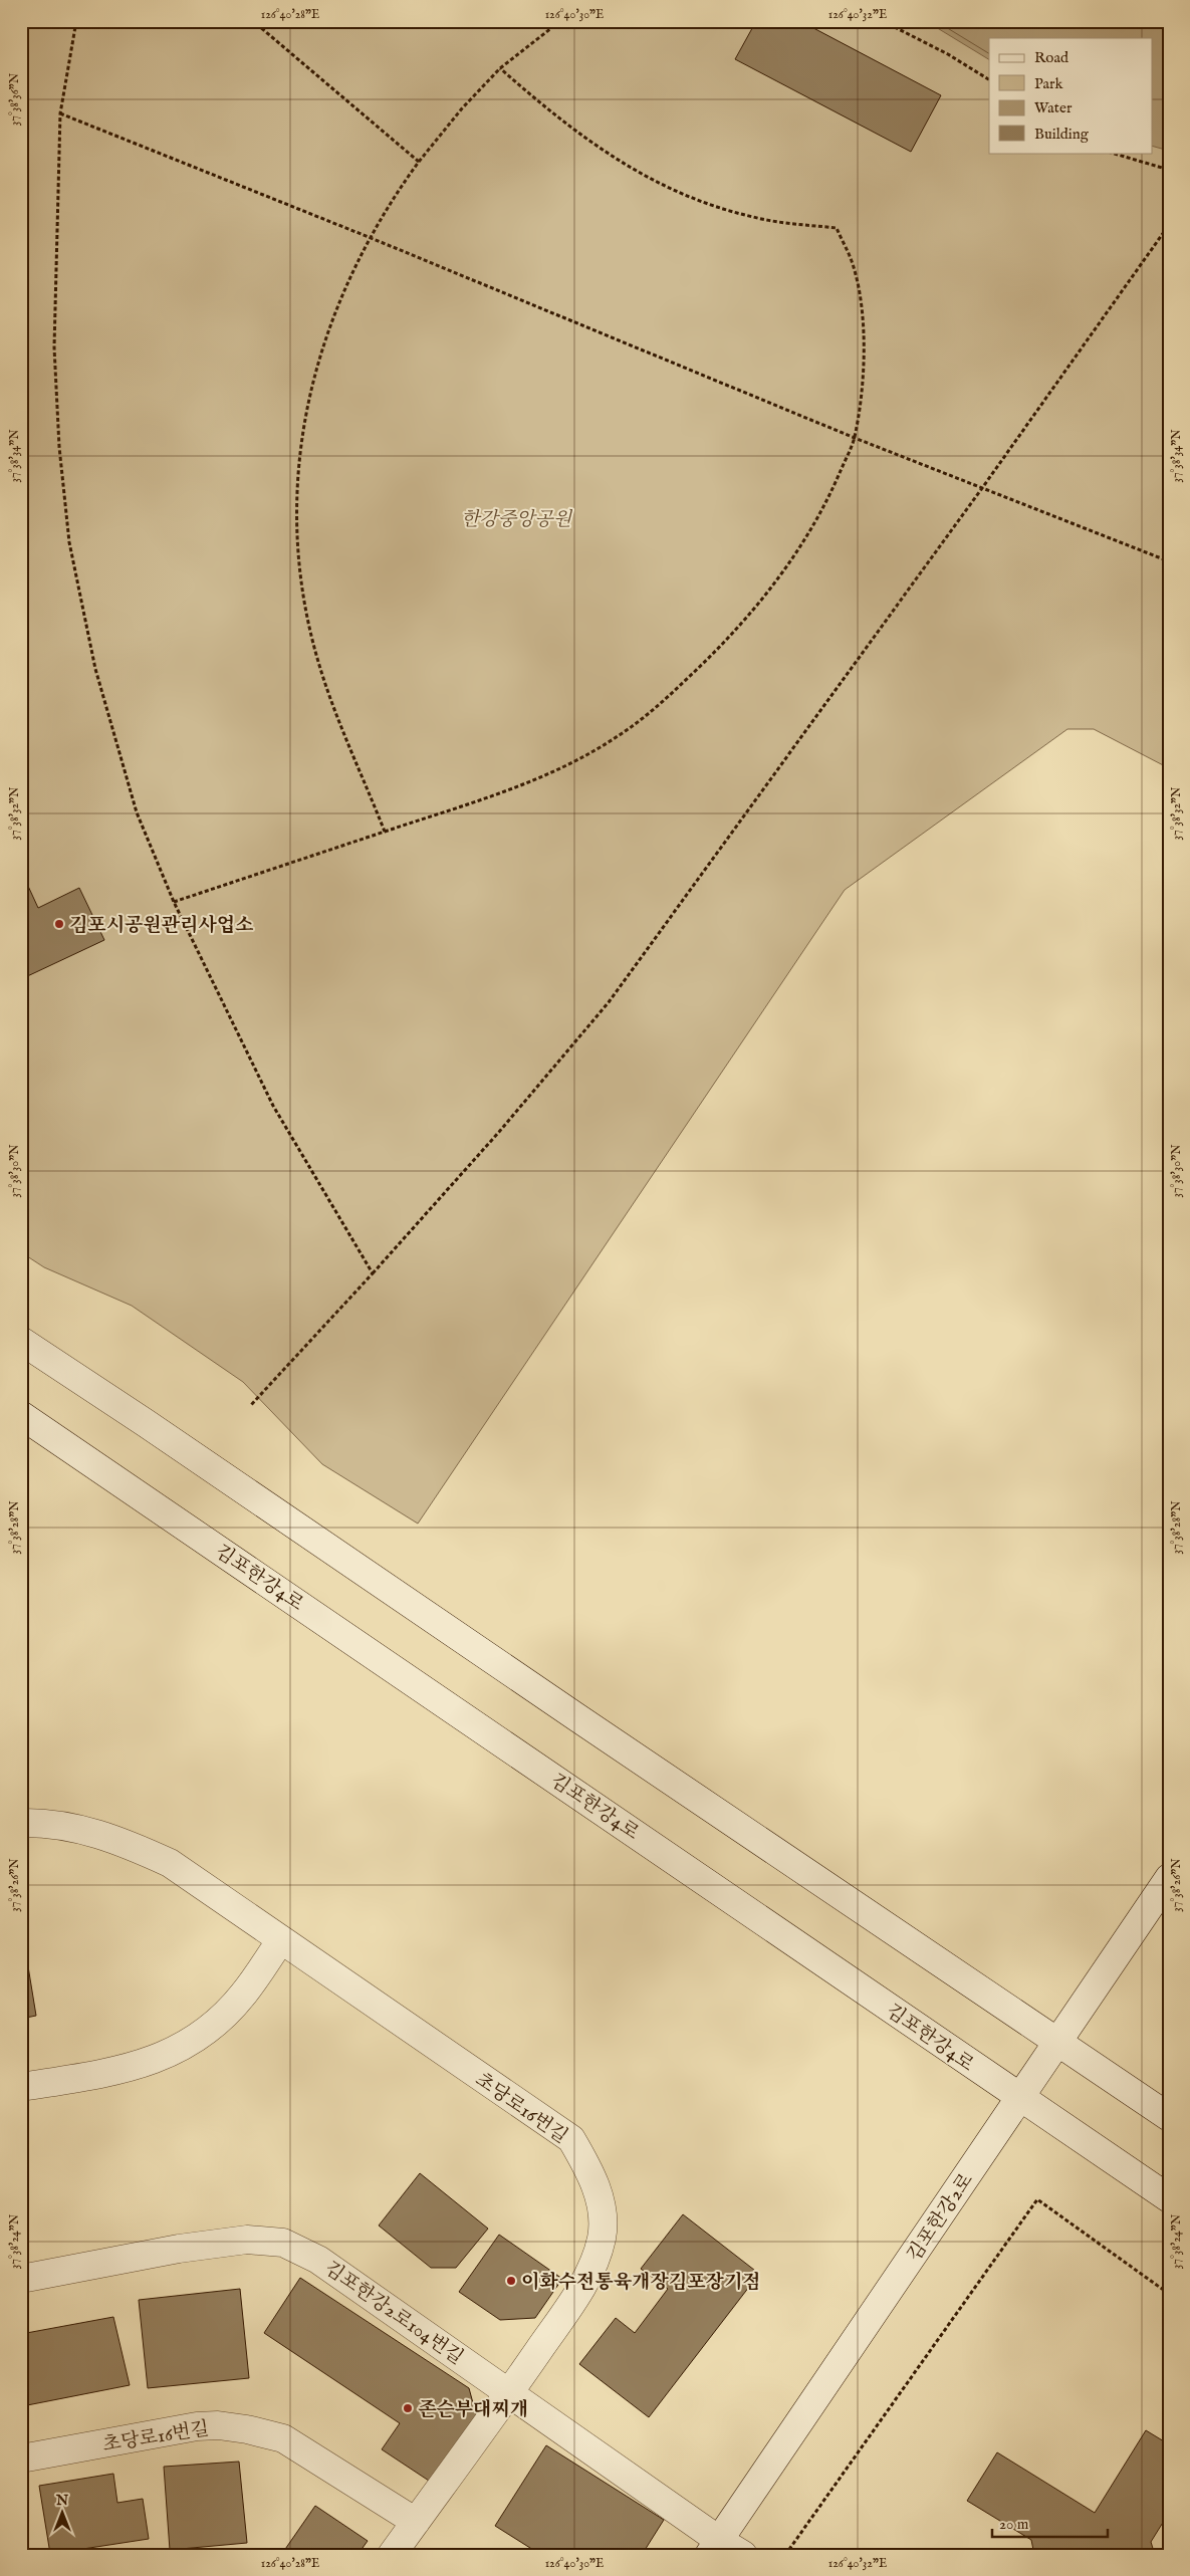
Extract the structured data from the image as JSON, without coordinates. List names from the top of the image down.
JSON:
{
  "streets": {
    "street": [
      "김포한강4로",
      "초당로16번길",
      "김포한강2로",
      "김포한강2로104번길"
    ]
  },
  "crossings": [
    ["김포한강4로", "김포한강2로"],
    ["초당로16번길", "김포한강2로104번길"],
    ["김포한강2로", "김포한강2로104번길"]
  ],
  "parks": ["한강중앙공원"],
  "places": ["김포시공원관리사업소", "이화수전통육개장김포장기점", "존슨부대찌개"],
  "legend": [
    "Road",
    "Park",
    "Water",
    "Building"
  ],
  "scale_bar": "20 m",
  "north": "top",
  "coordinates": [
    "126°40'28\"E",
    "126°40'30\"E",
    "126°40'32\"E",
    "37°38'36\"N",
    "37°38'34\"N",
    "37°38'32\"N",
    "37°38'30\"N",
    "37°38'28\"N",
    "37°38'26\"N",
    "37°38'24\"N"
  ]
}
